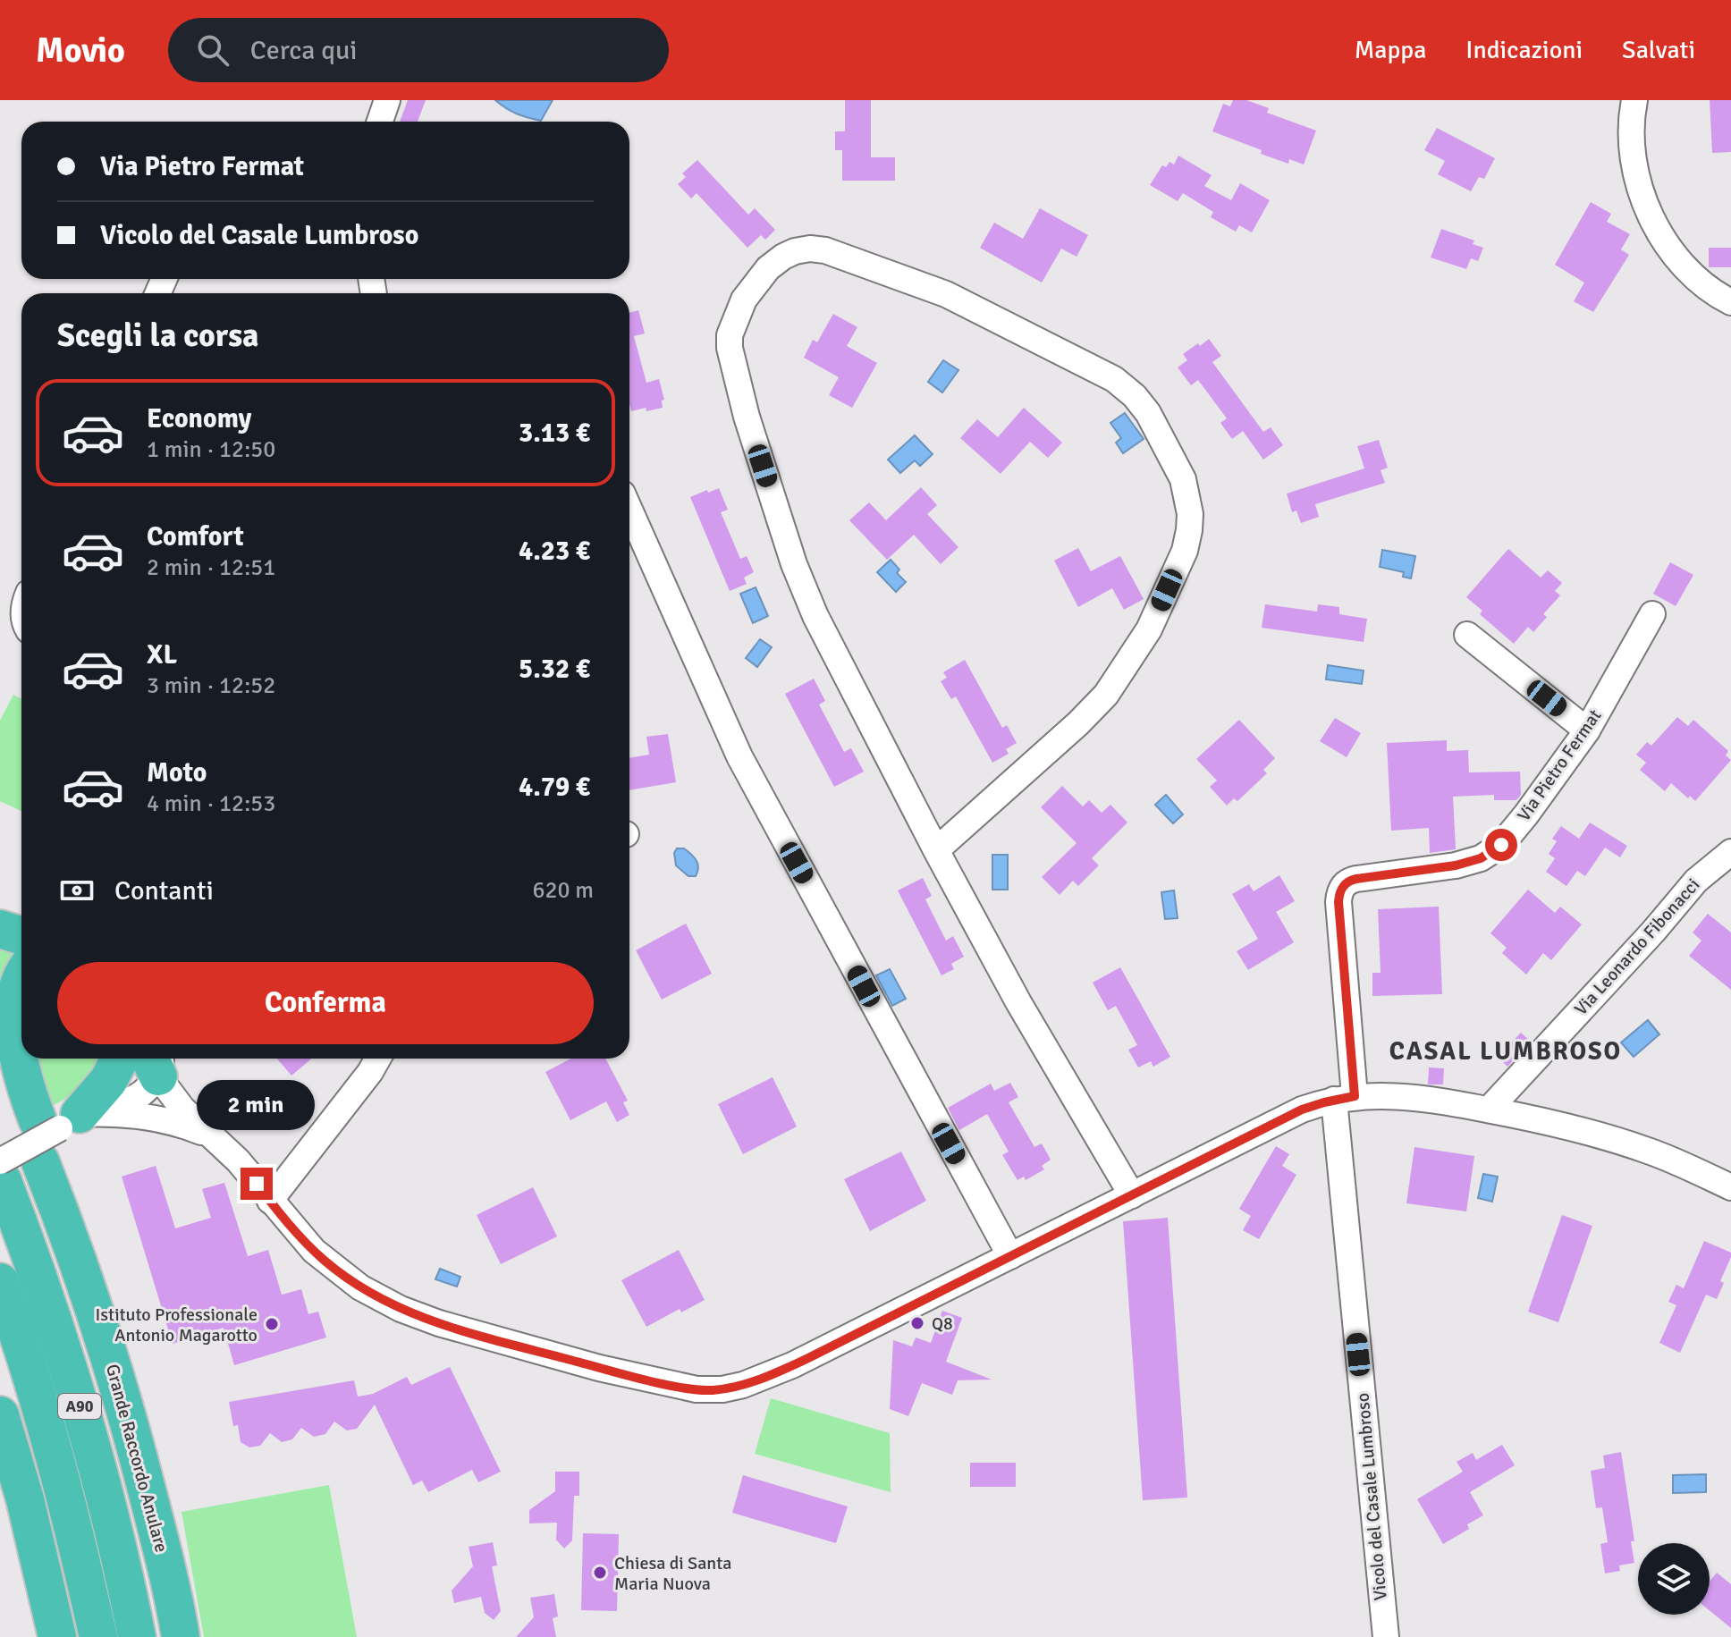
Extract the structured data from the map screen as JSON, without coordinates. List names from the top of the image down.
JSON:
{
  "streets": {
    "highway": ["A90", "Grande Raccordo Anulare"],
    "street": ["Via Pietro Fermat", "Via Leonardo Fibonacci", "Vicolo del Casale Lumbroso"]
  },
  "crossings": [
    ["Via Pietro Fermat", "Vicolo del Casale Lumbroso"]
  ],
  "districts": ["CASAL LUMBROSO"],
  "places": ["Q8", "Istituto Professionale Antonio Magarotto", "Chiesa di Santa Maria Nuova"],
  "page": {
    "header": "Movio",
    "search": "Cerca qui",
    "nav": ["Mappa", "Indicazioni", "Salvati"],
    "banner": ["Via Pietro Fermat", "Vicolo del Casale Lumbroso"],
    "heading": "Scegli la corsa",
    "list": [
      {
        "name": "Economy",
        "note": "1 min · 12:50",
        "value": "3.13 €"
      },
      {
        "name": "Comfort",
        "note": "2 min · 12:51",
        "value": "4.23 €"
      },
      {
        "name": "XL",
        "note": "3 min · 12:52",
        "value": "5.32 €"
      },
      {
        "name": "Moto",
        "note": "4 min · 12:53",
        "value": "4.79 €"
      }
    ],
    "pay": ["Contanti", "620 m"],
    "buttons": "Conferma",
    "bubble": "2 min"
  }
}
